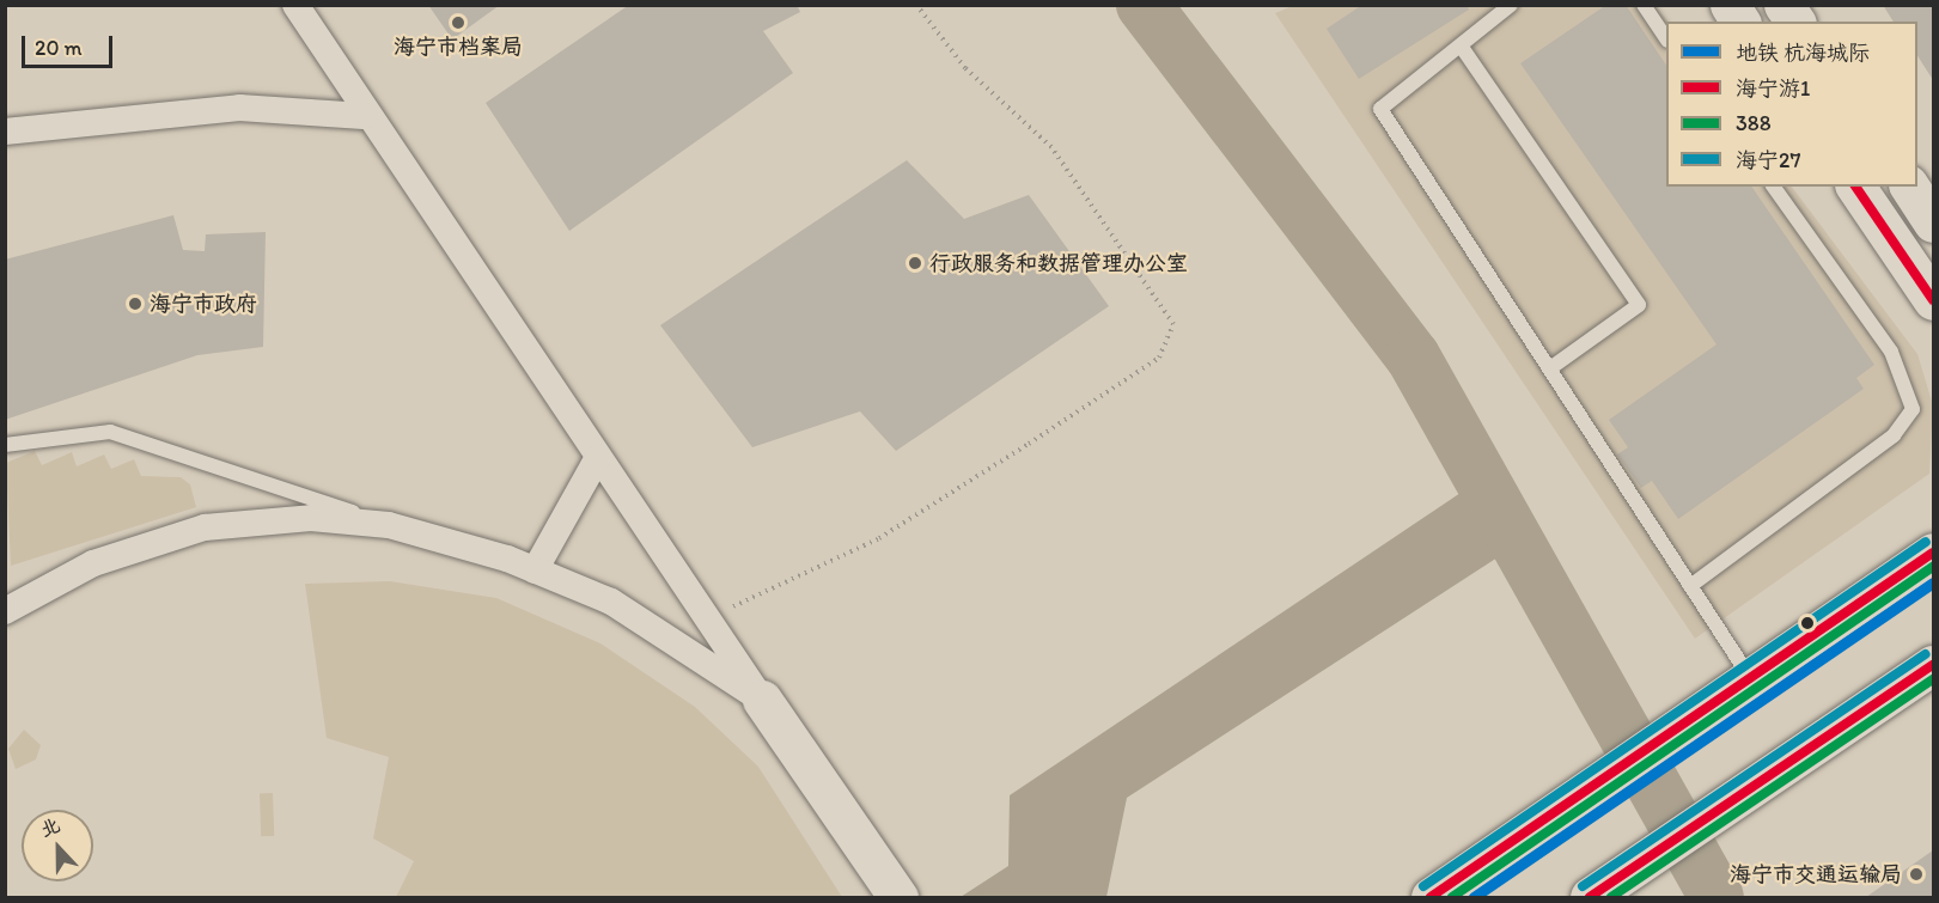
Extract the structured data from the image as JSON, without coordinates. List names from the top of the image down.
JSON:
{
  "places": [
    "海宁市档案局",
    "行政服务和数据管理办公室",
    "海宁市政府",
    "海宁市交通运输局"
  ],
  "lines": [
    "transit line 海宁游1",
    "transit line 海宁27",
    "transit line 388",
    "metro line 杭海城际"
  ],
  "legend": [
    "地铁 杭海城际",
    "海宁游1",
    "388",
    "海宁27"
  ],
  "scale_bar": "20 m",
  "north": "top"
}
